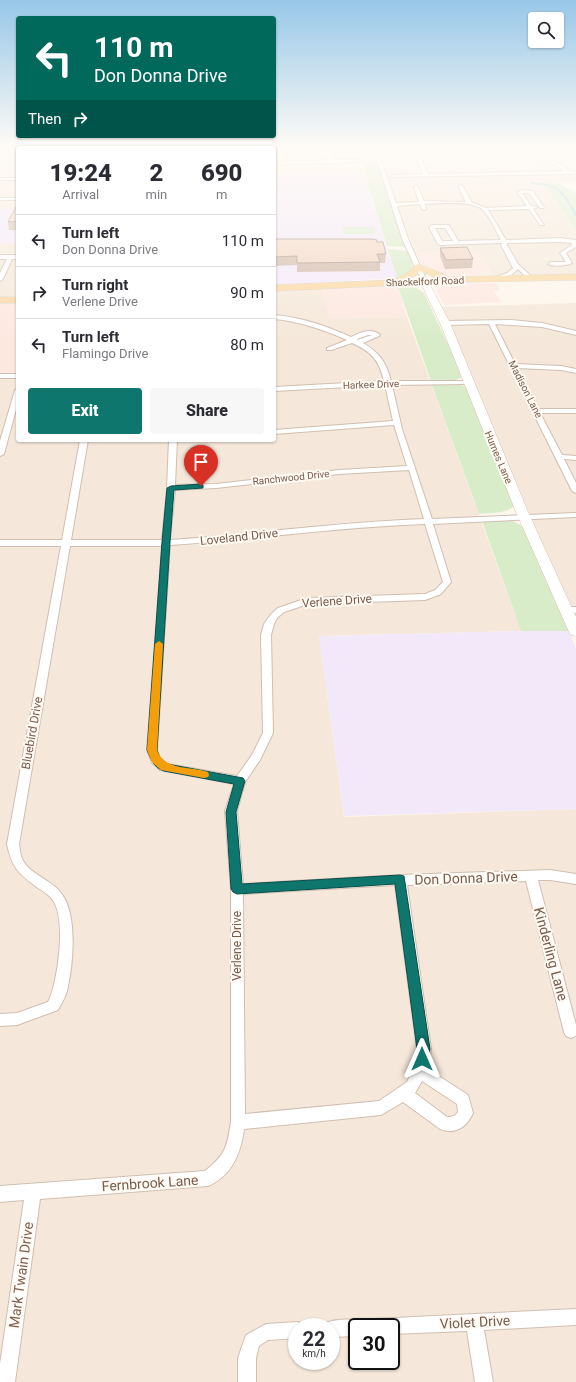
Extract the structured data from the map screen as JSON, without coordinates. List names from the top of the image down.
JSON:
{
  "streets": {
    "main road": ["Shackelford Road"],
    "street": [
      "Harkee Drive",
      "Madison Lane",
      "Humes Lane",
      "Ranchwood Drive",
      "Loveland Drive",
      "Verlene Drive",
      "Bluebird Drive",
      "Don Donna Drive",
      "Kinderling Lane",
      "Fernbrook Lane",
      "Mark Twain Drive",
      "Violet Drive"
    ]
  },
  "crossings": [
    ["Shackelford Road", "Humes Lane"],
    ["Harkee Drive", "Humes Lane"],
    ["Harkee Drive", "Verlene Drive"],
    ["Humes Lane", "Loveland Drive"],
    ["Ranchwood Drive", "Verlene Drive"],
    ["Loveland Drive", "Verlene Drive"],
    ["Loveland Drive", "Bluebird Drive"],
    ["Verlene Drive", "Don Donna Drive"],
    ["Verlene Drive", "Fernbrook Lane"],
    ["Don Donna Drive", "Kinderling Lane"],
    ["Fernbrook Lane", "Mark Twain Drive"]
  ],
  "page": {
    "turn": ["110 m", "Don Donna Drive"],
    "then": "Then",
    "eta": [
      "19:24",
      "Arrival",
      "2",
      "min",
      "690",
      "m"
    ],
    "list": [
      {
        "name": "Turn left",
        "note": "Don Donna Drive",
        "value": "110 m"
      },
      {
        "name": "Turn right",
        "note": "Verlene Drive",
        "value": "90 m"
      },
      {
        "name": "Turn left",
        "note": "Flamingo Drive",
        "value": "80 m"
      }
    ],
    "buttons": ["Exit", "Share"],
    "speed": "22 km/h",
    "limit": "30"
  }
}
